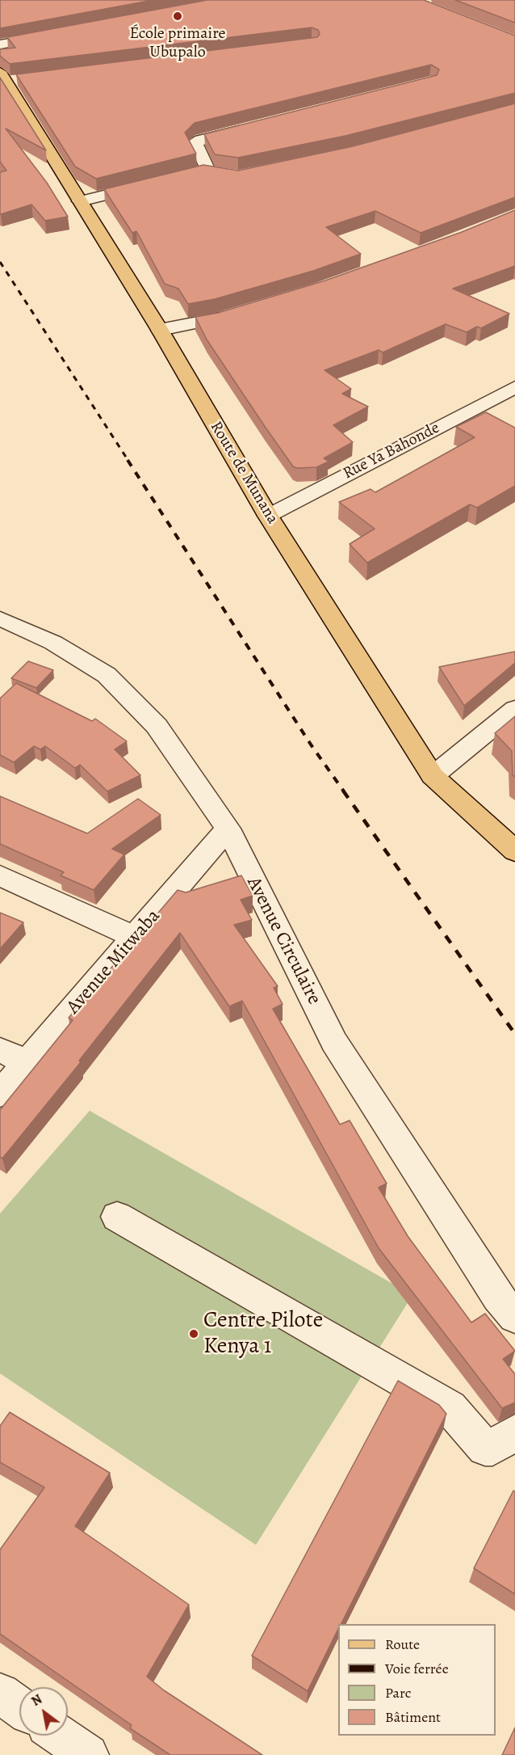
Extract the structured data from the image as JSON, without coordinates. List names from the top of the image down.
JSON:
{
  "streets": {
    "main road": ["Route de Munana"],
    "street": ["Rue Ya Bahonde", "Avenue Circulaire", "Avenue Mitwaba"]
  },
  "crossings": [
    ["Rue Ya Bahonde", "Route de Munana"],
    ["Avenue Circulaire", "Avenue Mitwaba"]
  ],
  "places": ["École primaire Ubupalo", "Centre Pilote Kenya 1"],
  "legend": [
    "Route",
    "Voie ferrée",
    "Parc",
    "Bâtiment"
  ],
  "north": "top left"
}
